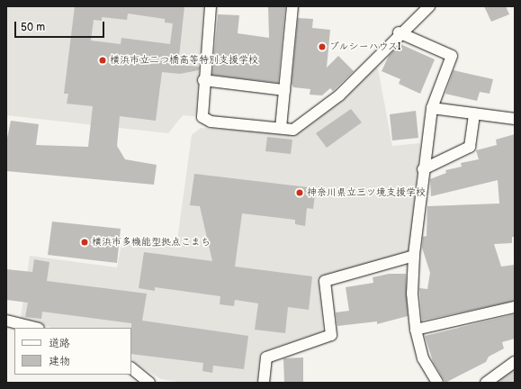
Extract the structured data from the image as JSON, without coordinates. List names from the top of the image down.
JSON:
{
  "places": [
    "ブルシーハウスI",
    "横浜市立二つ橋高等特別支援学校",
    "神奈川県立三ツ境支援学校",
    "横浜市多機能型拠点こまち"
  ],
  "legend": ["道路", "建物"],
  "scale_bar": "50 m"
}
